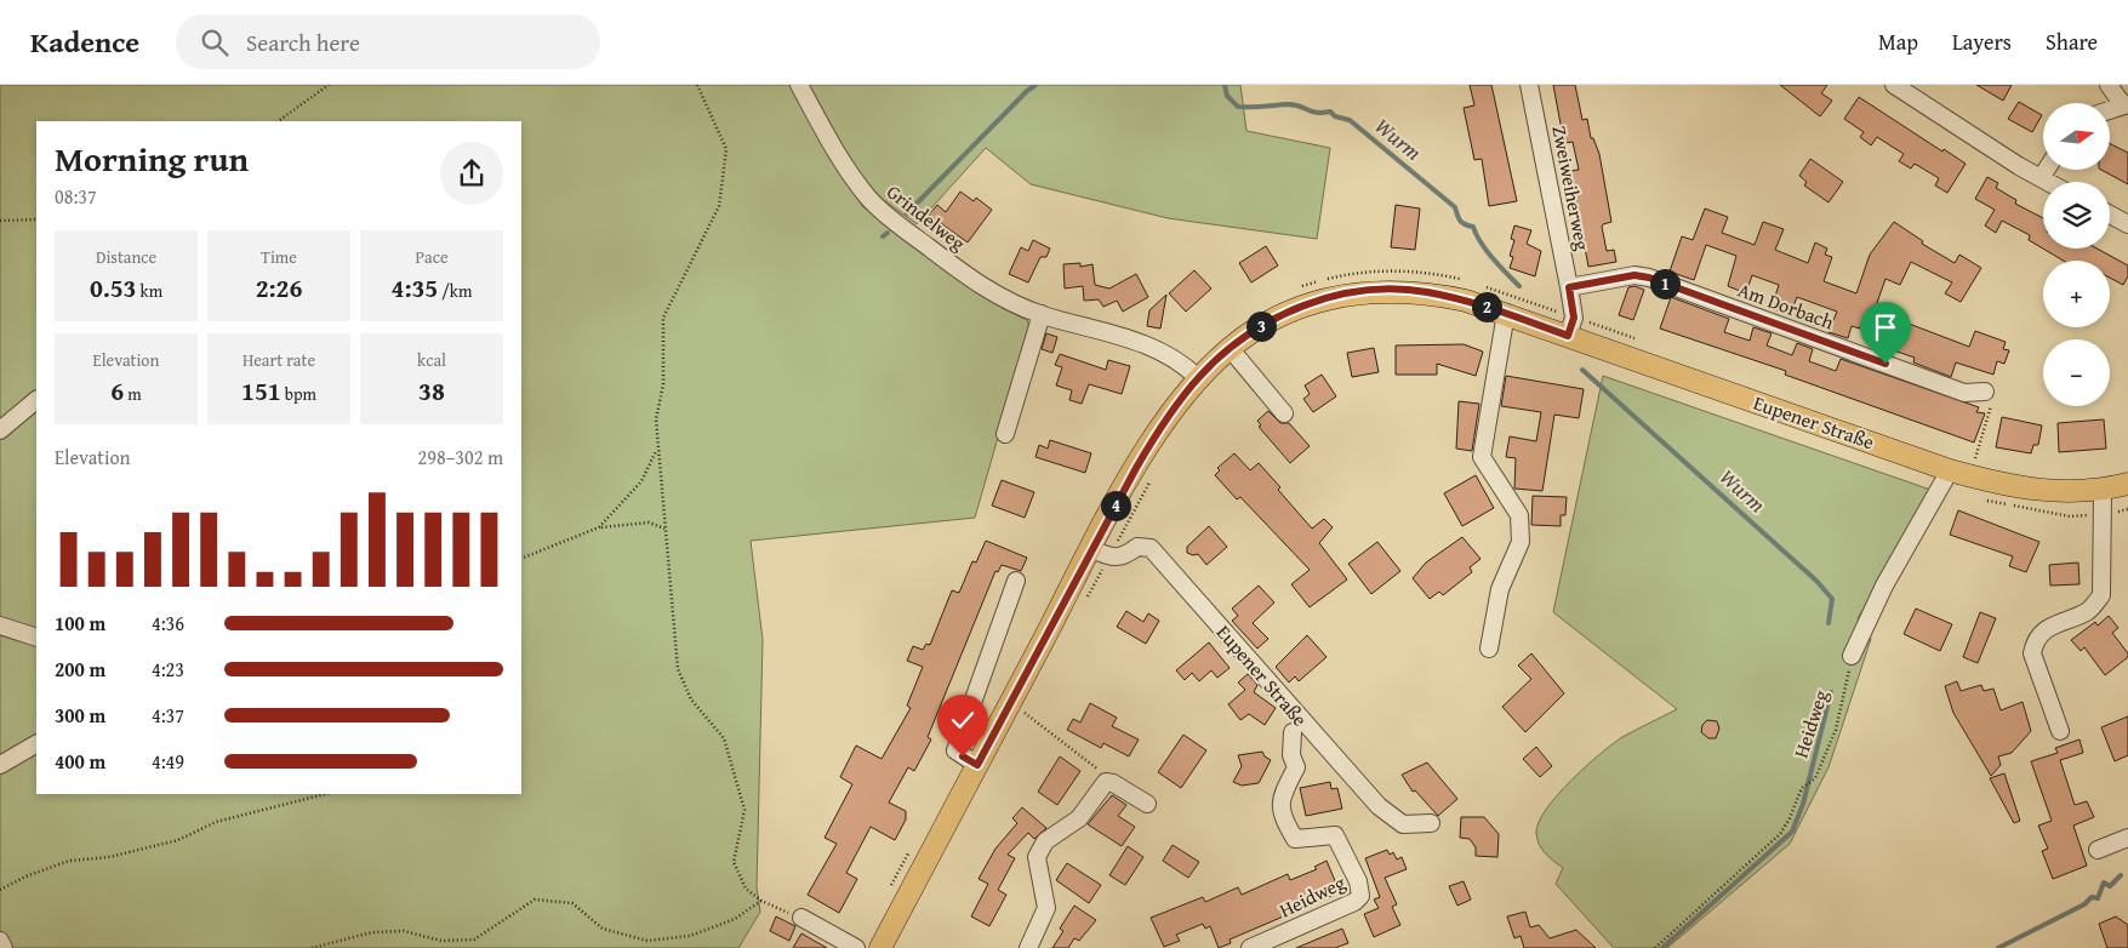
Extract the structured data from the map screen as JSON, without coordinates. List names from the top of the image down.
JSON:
{
  "streets": {
    "main road": ["Eupener Straße"],
    "street": [
      "Zweiweiherweg",
      "Grindelweg",
      "Am Dorbach",
      "Heidweg"
    ]
  },
  "crossings": [
    ["Zweiweiherweg", "Am Dorbach"],
    ["Zweiweiherweg", "Eupener Straße"],
    ["Grindelweg", "Eupener Straße"]
  ],
  "water": ["Wurm"],
  "north": "right",
  "page": {
    "header": "Kadence",
    "search": "Search here",
    "nav": ["Map", "Layers", "Share"],
    "map_buttons": ["+", "−"],
    "heading": ["Morning run", "08:37"],
    "stats": [
      ["Distance", "0.53 km"],
      ["Time", "2:26"],
      ["Pace", "4:35 /km"],
      ["Elevation", "6 m"],
      ["Heart rate", "151 bpm"],
      ["kcal", "38"]
    ],
    "pins": [
      "1",
      "2",
      "3",
      "4"
    ],
    "chart": ["Elevation", "298–302 m"],
    "list": [
      {
        "name": "100 m",
        "note": "4:36"
      },
      {
        "name": "200 m",
        "note": "4:23"
      },
      {
        "name": "300 m",
        "note": "4:37"
      },
      {
        "name": "400 m",
        "note": "4:49"
      }
    ]
  }
}
